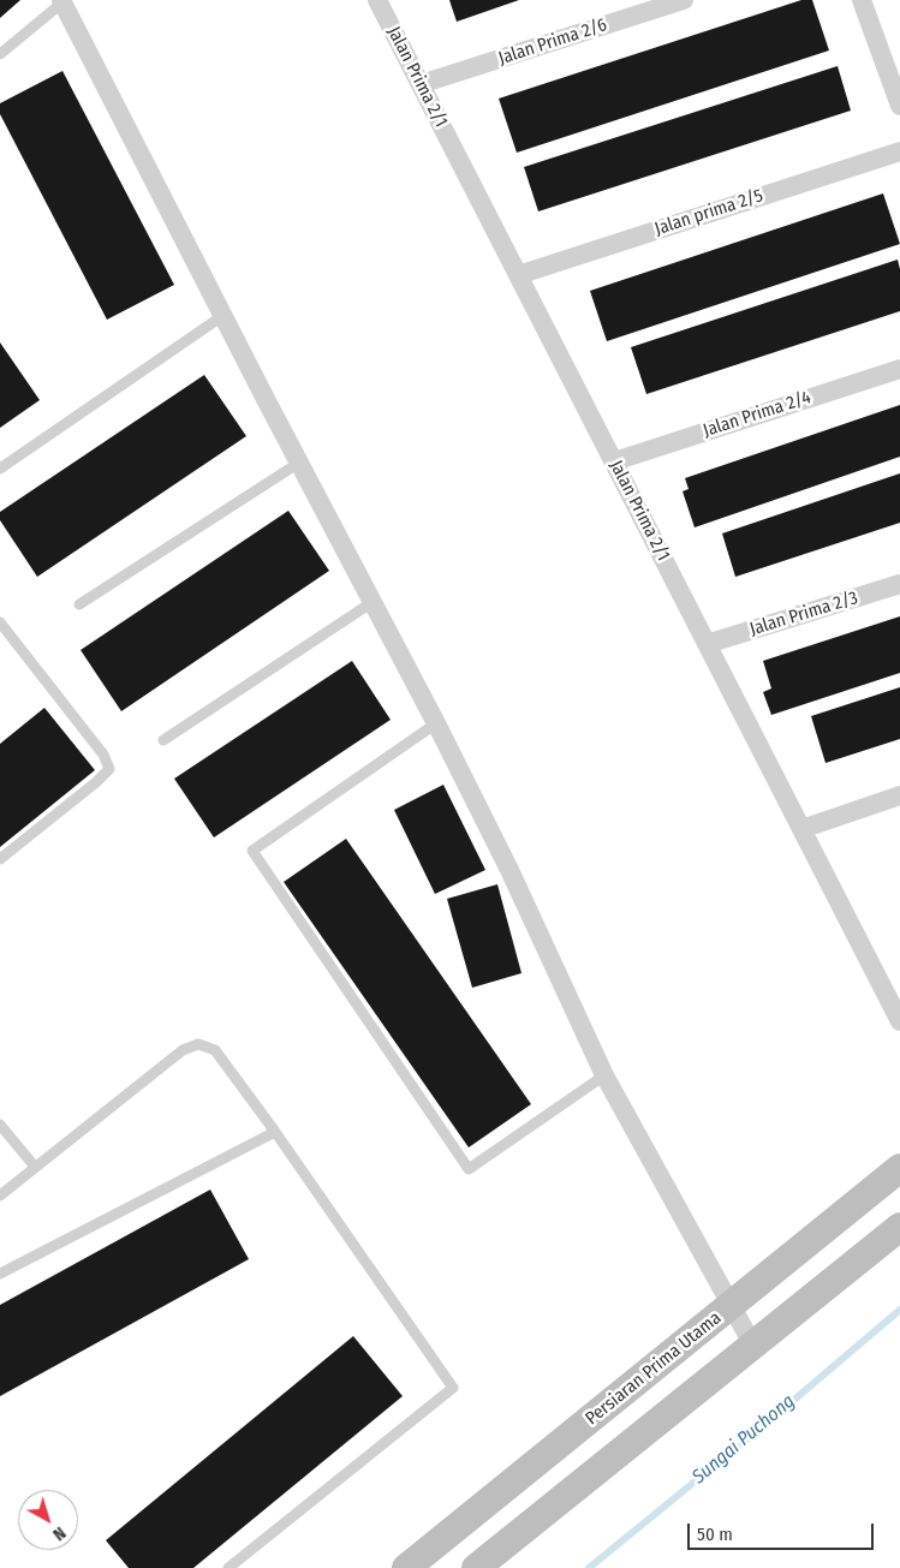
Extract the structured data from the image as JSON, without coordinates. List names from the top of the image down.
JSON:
{
  "streets": {
    "main road": ["Persiaran Prima Utama"],
    "street": [
      "Jalan Prima 2/6",
      "Jalan Prima 2/1",
      "Jalan prima 2/5",
      "Jalan Prima 2/4",
      "Jalan Prima 2/3"
    ]
  },
  "crossings": [
    ["Jalan Prima 2/6", "Jalan Prima 2/1"],
    ["Jalan Prima 2/1", "Jalan prima 2/5"],
    ["Jalan Prima 2/1", "Jalan Prima 2/4"],
    ["Jalan Prima 2/1", "Jalan Prima 2/3"]
  ],
  "water": ["Sungai Puchong"],
  "scale_bar": "50 m",
  "north": "bottom right"
}
